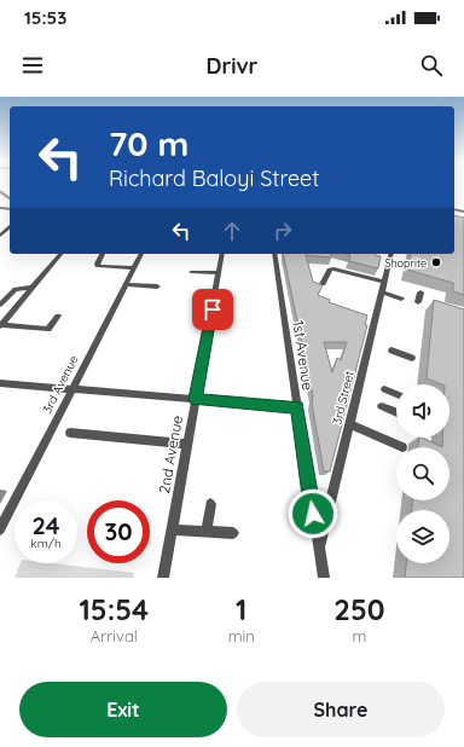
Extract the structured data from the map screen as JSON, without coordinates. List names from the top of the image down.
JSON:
{
  "streets": {
    "street": [
      "1st Avenue",
      "3rd Avenue",
      "3rd Street",
      "2nd Avenue"
    ]
  },
  "crossings": [
    ["1st Avenue", "3rd Street"]
  ],
  "places": ["Shoprite"],
  "page": {
    "status": "15:53",
    "header": "Drivr",
    "turn": ["70 m", "Richard Baloyi Street"],
    "speed": "24 km/h",
    "limit": "30",
    "eta": [
      "15:54",
      "Arrival",
      "1",
      "min",
      "250",
      "m"
    ],
    "buttons": ["Exit", "Share"]
  }
}
